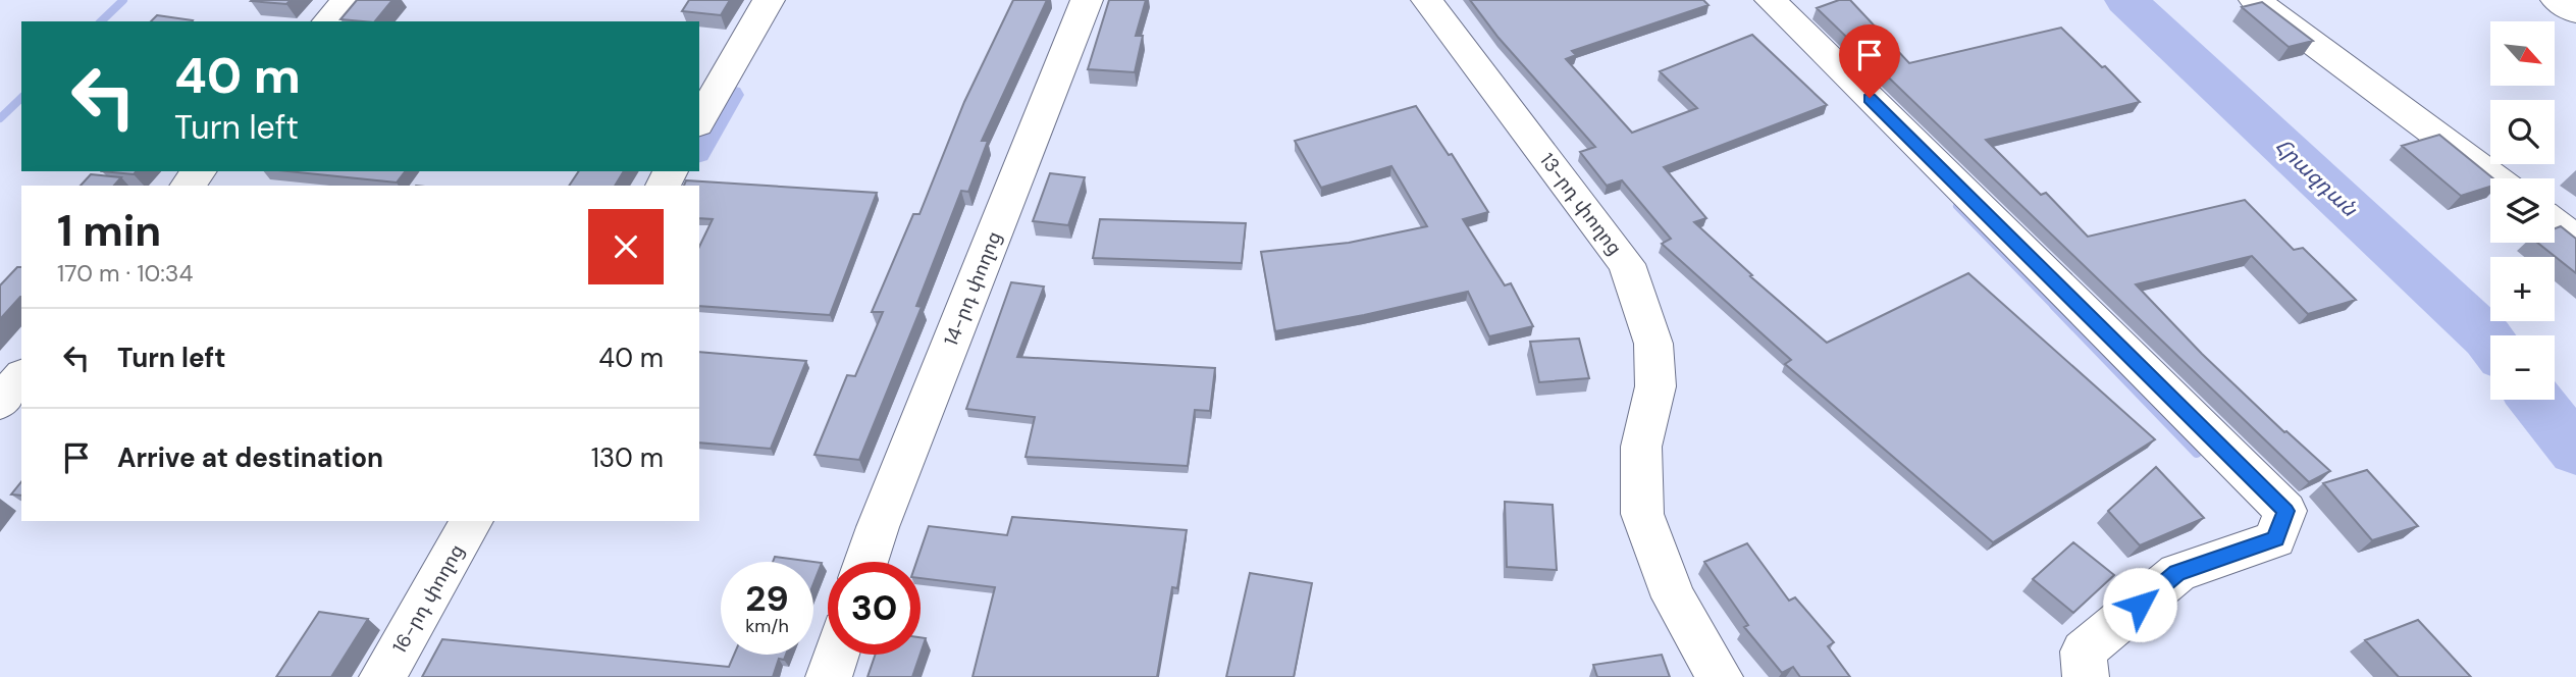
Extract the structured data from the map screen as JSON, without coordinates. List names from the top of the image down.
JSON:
{
  "streets": {
    "street": ["13-րդ փողոց", "14-րդ փողոց", "16-րդ փողոց"]
  },
  "water": ["Հրազդան"],
  "north": "bottom right",
  "page": {
    "map_buttons": ["+", "−"],
    "turn": ["40 m", "Turn left"],
    "heading": ["1 min", "170 m · 10:34"],
    "list": [
      {
        "name": "Turn left",
        "value": "40 m"
      },
      {
        "name": "Arrive at destination",
        "value": "130 m"
      }
    ],
    "speed": "29 km/h",
    "limit": "30"
  }
}
